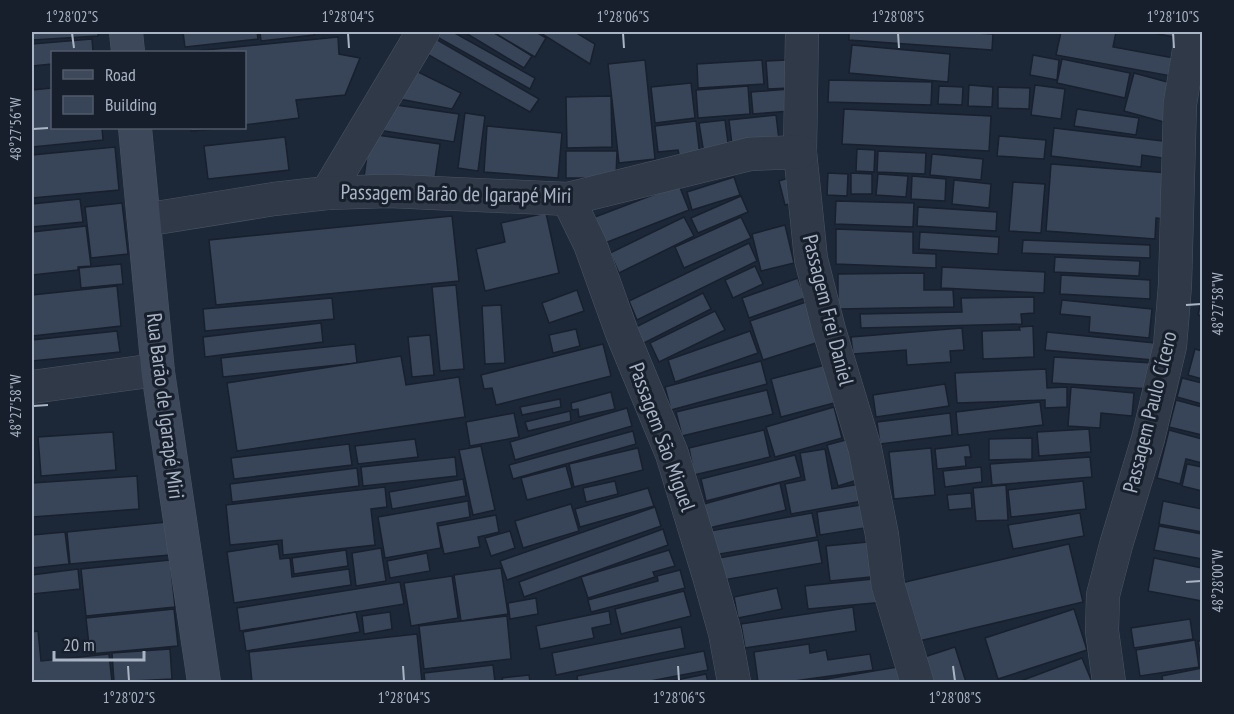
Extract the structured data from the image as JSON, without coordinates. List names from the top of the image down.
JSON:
{
  "streets": {
    "main road": ["Rua Barão de Igarapé Miri"],
    "street": [
      "Passagem Barão de Igarapé Miri",
      "Passagem Frei Daniel",
      "Passagem Paulo Cícero",
      "Passagem São Miguel"
    ]
  },
  "crossings": [
    ["Passagem Barão de Igarapé Miri", "Passagem Frei Daniel"],
    ["Passagem Barão de Igarapé Miri", "Rua Barão de Igarapé Miri"],
    ["Passagem Barão de Igarapé Miri", "Passagem São Miguel"]
  ],
  "legend": ["Road", "Building"],
  "scale_bar": "20 m",
  "coordinates": [
    "1°28'02\"S",
    "1°28'04\"S",
    "1°28'06\"S",
    "1°28'08\"S",
    "1°28'10\"S",
    "48°27'56\"W",
    "48°27'58\"W",
    "48°28'00\"W"
  ]
}
